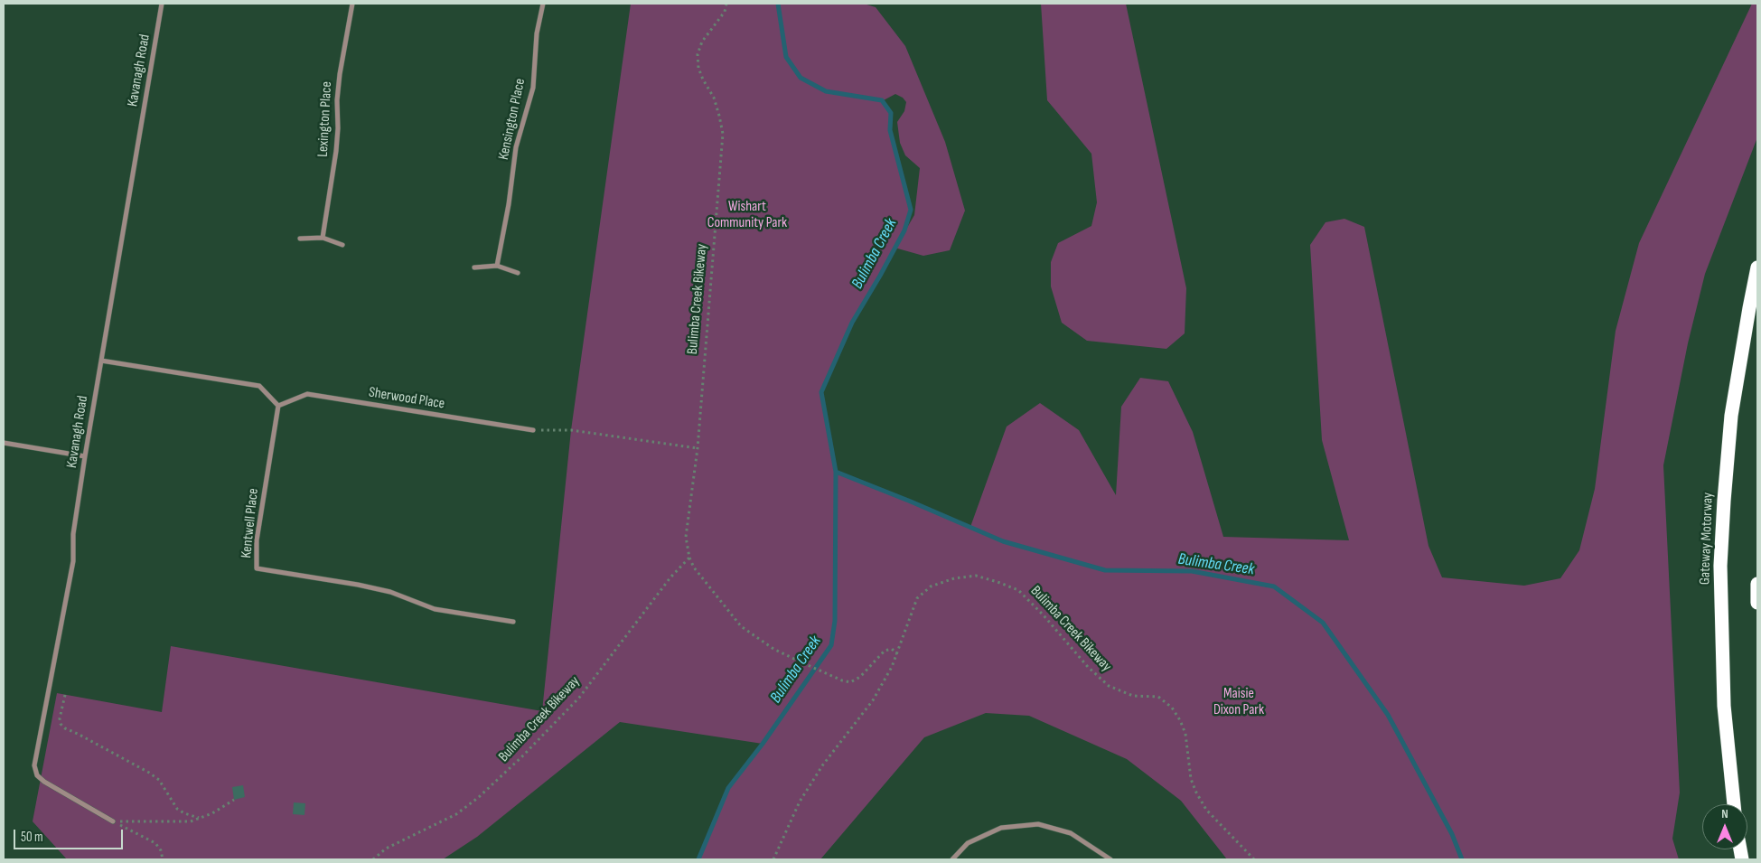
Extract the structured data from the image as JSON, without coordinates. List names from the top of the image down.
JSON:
{
  "streets": {
    "highway": ["Gateway Motorway"],
    "street": [
      "Kavanagh Road",
      "Lexington Place",
      "Kensington Place",
      "Sherwood Place",
      "Kentwell Place"
    ],
    "path": ["Bulimba Creek Bikeway"]
  },
  "crossings": [
    ["Sherwood Place", "Kentwell Place"]
  ],
  "water": ["Bulimba Creek"],
  "parks": ["Wishart Community Park", "Maisie Dixon Park"],
  "scale_bar": "50 m",
  "north": "top"
}
